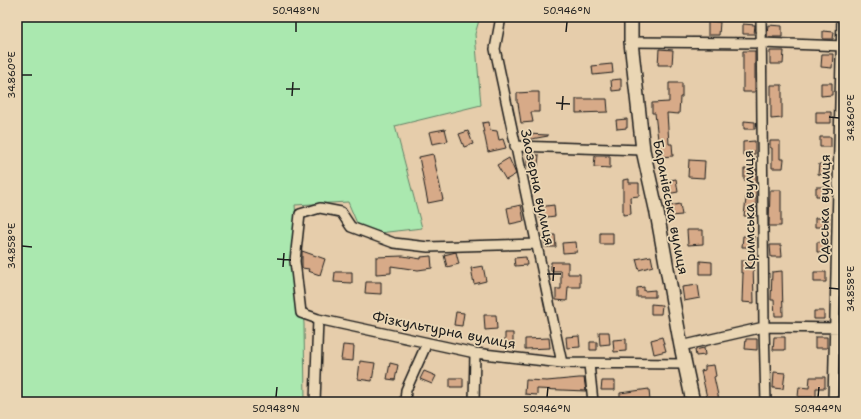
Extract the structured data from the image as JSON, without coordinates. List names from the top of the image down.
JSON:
{
  "streets": {
    "main road": ["Баранівська вулиця"],
    "street": [
      "Заозерна вулиця",
      "Одеська вулиця",
      "Кримська вулиця",
      "Фізкультурна вулиця"
    ]
  },
  "crossings": [
    ["Заозерна вулиця", "Фізкультурна вулиця"],
    ["Баранівська вулиця", "Фізкультурна вулиця"]
  ],
  "coordinates": [
    "50.948°N",
    "50.946°N",
    "34.860°E",
    "34.858°E",
    "50.944°N"
  ]
}
